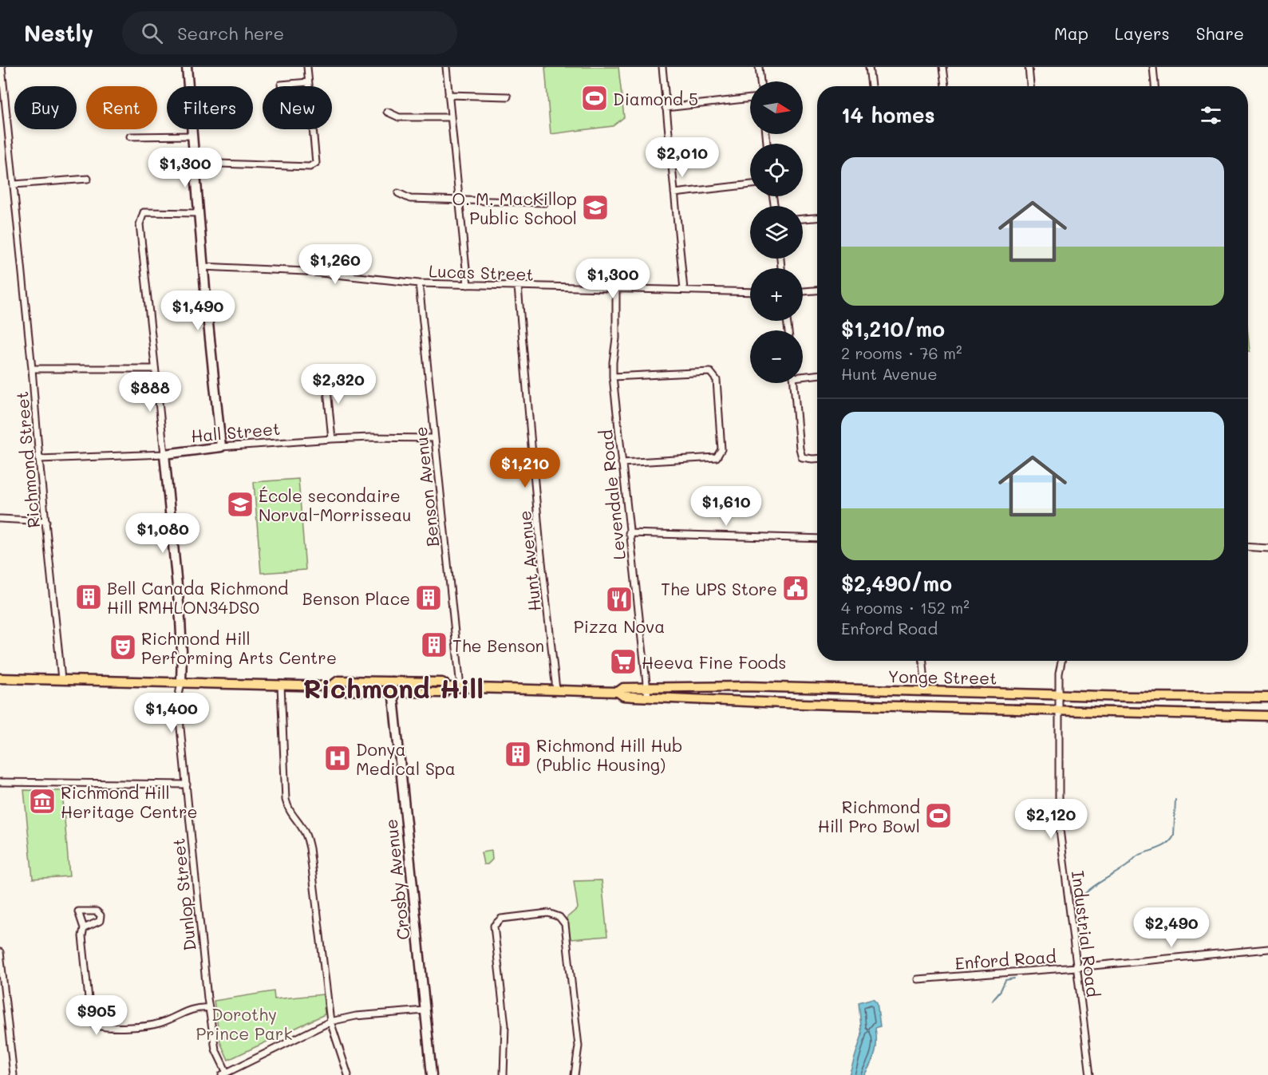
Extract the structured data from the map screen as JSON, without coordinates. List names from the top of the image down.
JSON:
{
  "streets": {
    "main road": ["Yonge Street"],
    "street": [
      "Lucas Street",
      "Hall Street",
      "Richmond Street",
      "Benson Avenue",
      "Levendale Road",
      "Hunt Avenue",
      "Crosby Avenue",
      "Dunlop Street",
      "Industrial Road",
      "Enford Road"
    ]
  },
  "crossings": [
    ["Lucas Street", "Benson Avenue"],
    ["Lucas Street", "Levendale Road"],
    ["Lucas Street", "Hunt Avenue"],
    ["Hall Street", "Richmond Street"],
    ["Hall Street", "Benson Avenue"],
    ["Richmond Street", "Yonge Street"],
    ["Benson Avenue", "Yonge Street"],
    ["Levendale Road", "Yonge Street"],
    ["Hunt Avenue", "Yonge Street"],
    ["Yonge Street", "Crosby Avenue"],
    ["Yonge Street", "Dunlop Street"],
    ["Yonge Street", "Industrial Road"],
    ["Industrial Road", "Enford Road"]
  ],
  "districts": ["Richmond Hill"],
  "parks": ["Dorothy Prince Park"],
  "places": {
    "sports": ["Diamond 5", "Richmond Hill Pro Bowl"],
    "school or university": ["O. M. MacKillop Public School", "École secondaire Norval-Morrisseau"],
    "public building": ["The UPS Store"],
    "building": [
      "Bell Canada Richmond Hill RMHLON34DS0",
      "Benson Place",
      "The Benson",
      "Richmond Hill Hub (Public Housing)"
    ],
    "restaurant": ["Pizza Nova"],
    "theatre": ["Richmond Hill Performing Arts Centre"],
    "supermarket": ["Heeva Fine Foods"],
    "hospital": ["Donya Medical Spa"],
    "museum": ["Richmond Hill Heritage Centre"]
  },
  "north": "right",
  "page": {
    "header": "Nestly",
    "search": "Search here",
    "nav": ["Map", "Layers", "Share"],
    "map_buttons": ["+", "−"],
    "chip": [
      "Buy",
      "Rent",
      "Filters",
      "New"
    ],
    "heading": "14 homes",
    "price": [
      "$2,010",
      "$1,300",
      "$1,260",
      "$1,300",
      "$1,490",
      "$2,320",
      "$888",
      "$1,210",
      "$1,610",
      "$1,080",
      "$1,400",
      "$2,120",
      "$2,490",
      "$905"
    ],
    "list": [
      {
        "name": "$1,210/mo",
        "note": "2 rooms · 76 m² · Hunt Avenue"
      },
      {
        "name": "$2,490/mo",
        "note": "4 rooms · 152 m² · Enford Road"
      }
    ]
  }
}
